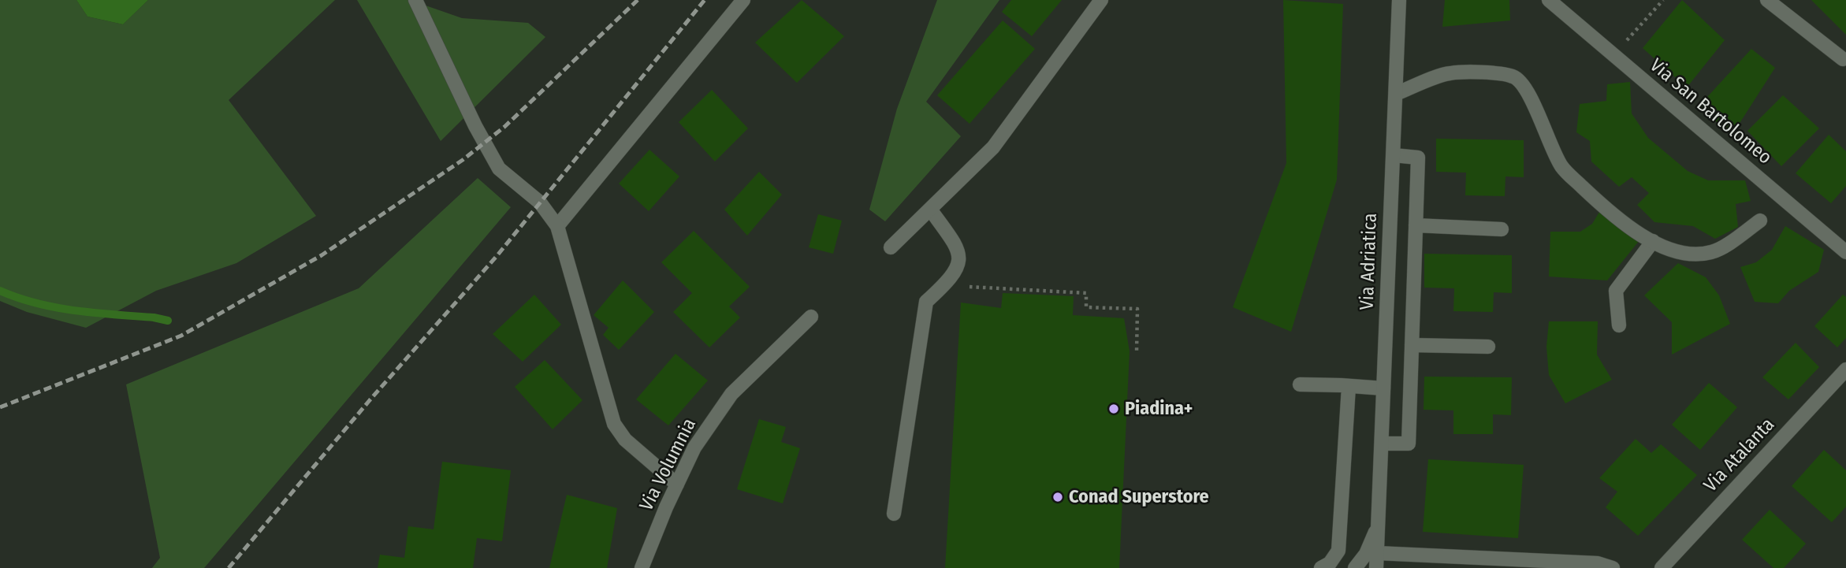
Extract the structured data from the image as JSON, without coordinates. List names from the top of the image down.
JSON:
{
  "streets": {
    "street": [
      "Via San Bartolomeo",
      "Via Adriatica",
      "Via Atalanta",
      "Via Volumnia"
    ]
  },
  "places": ["Piadina+", "Conad Superstore"]
}
